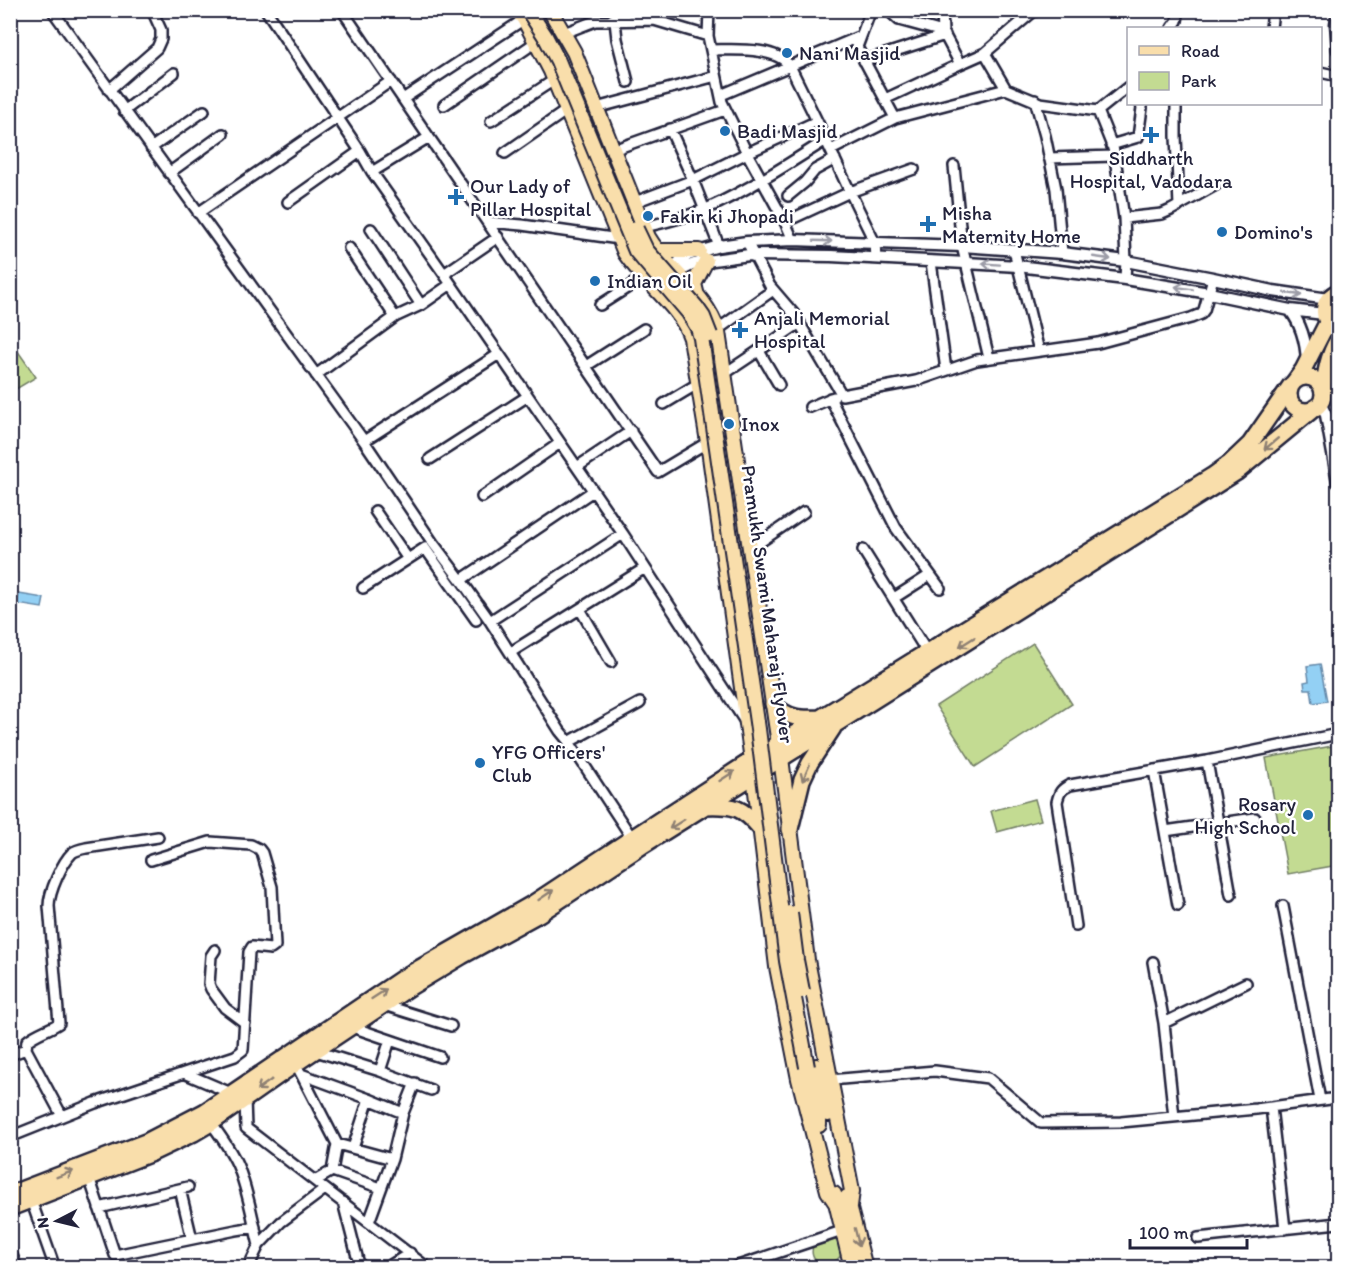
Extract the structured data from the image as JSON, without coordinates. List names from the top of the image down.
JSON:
{
  "streets": {
    "main road": ["Pramukh Swami Maharaj Flyover"]
  },
  "places": {
    "other": [
      "Nani Masjid",
      "Badi Masjid",
      "Fakir ki Jhopadi",
      "Domino's",
      "Indian Oil",
      "Inox",
      "YFG Officers' Club",
      "Rosary High School"
    ],
    "health": [
      "Siddharth Hospital, Vadodara",
      "Our Lady of Pillar Hospital",
      "Misha Maternity Home",
      "Anjali Memorial Hospital"
    ]
  },
  "legend": ["Road", "Park"],
  "scale_bar": "100 m",
  "north": "left"
}
